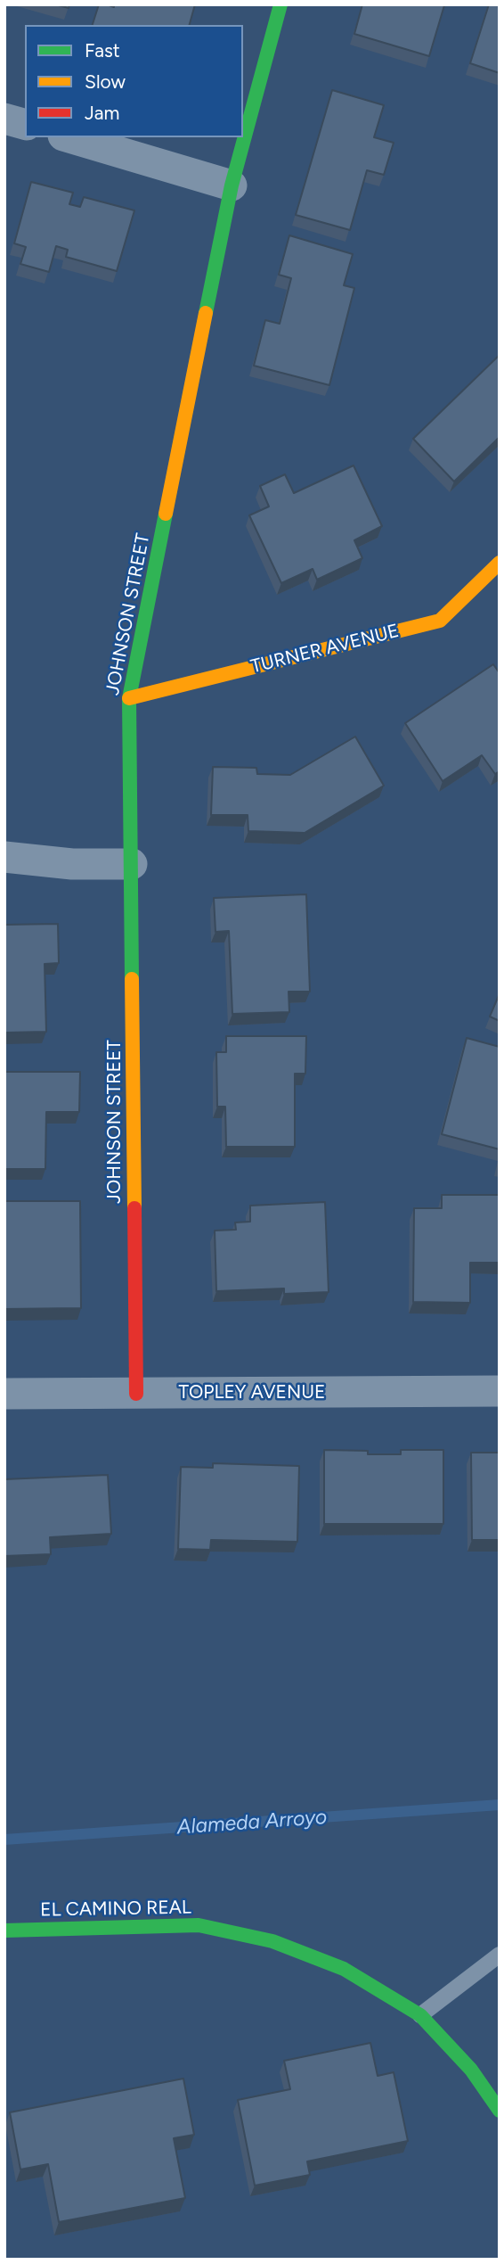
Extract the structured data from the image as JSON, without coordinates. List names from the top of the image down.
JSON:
{
  "streets": {
    "street": [
      "JOHNSON STREET",
      "TURNER AVENUE",
      "TOPLEY AVENUE",
      "EL CAMINO REAL"
    ]
  },
  "crossings": [
    ["JOHNSON STREET", "TURNER AVENUE"],
    ["JOHNSON STREET", "TOPLEY AVENUE"]
  ],
  "water": ["Alameda Arroyo"],
  "legend": ["Fast", "Slow", "Jam"]
}
